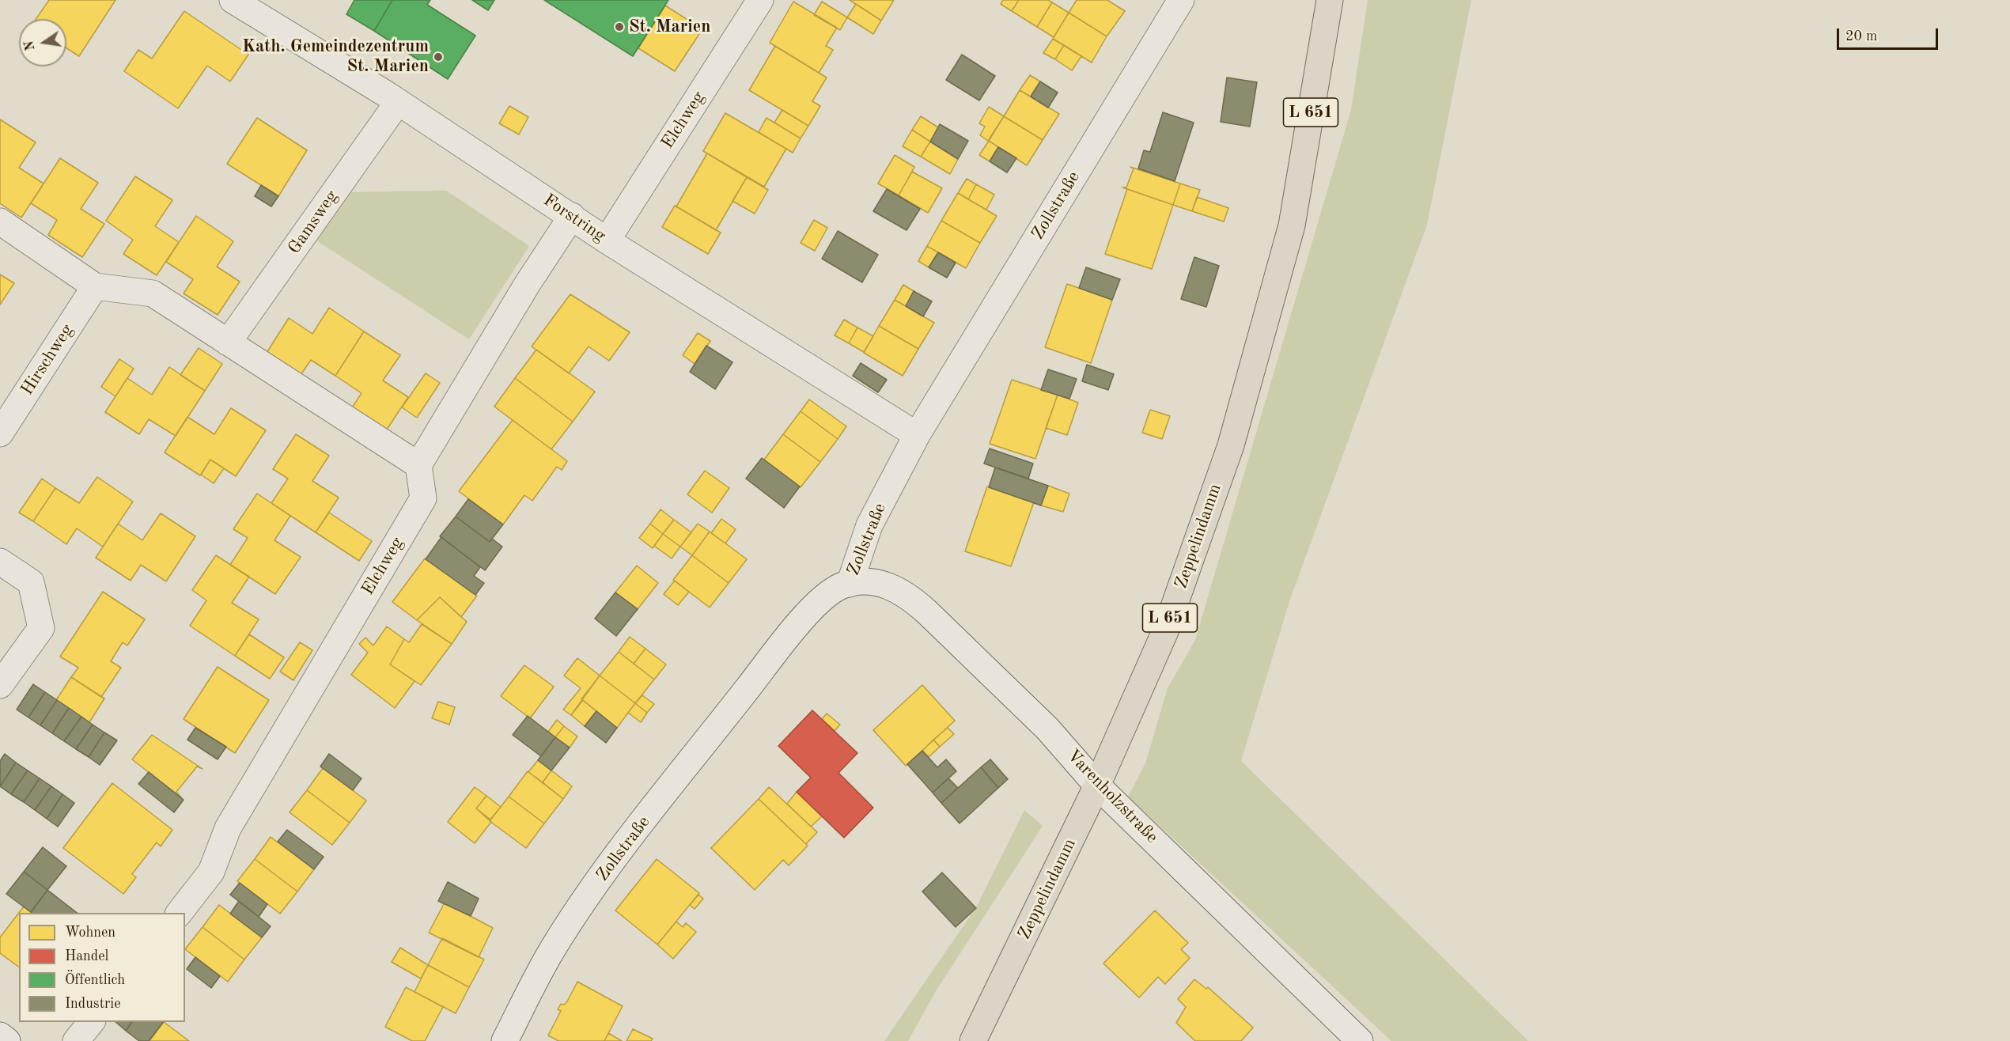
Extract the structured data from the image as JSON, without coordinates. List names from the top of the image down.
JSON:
{
  "streets": {
    "main road": ["L 651", "Zeppelindamm"],
    "street": [
      "Elchweg",
      "Zollstraße",
      "Forstring",
      "Gamsweg",
      "Hirschweg",
      "Varenholzstraße"
    ]
  },
  "crossings": [
    ["Elchweg", "Forstring"],
    ["Zollstraße", "Forstring"],
    ["Zollstraße", "Varenholzstraße"],
    ["Forstring", "Gamsweg"],
    ["Zeppelindamm", "Varenholzstraße"]
  ],
  "places": ["St. Marien", "Kath. Gemeindezentrum St. Marien"],
  "legend": [
    "Wohnen",
    "Handel",
    "Öffentlich",
    "Industrie"
  ],
  "scale_bar": "20 m",
  "north": "left"
}
